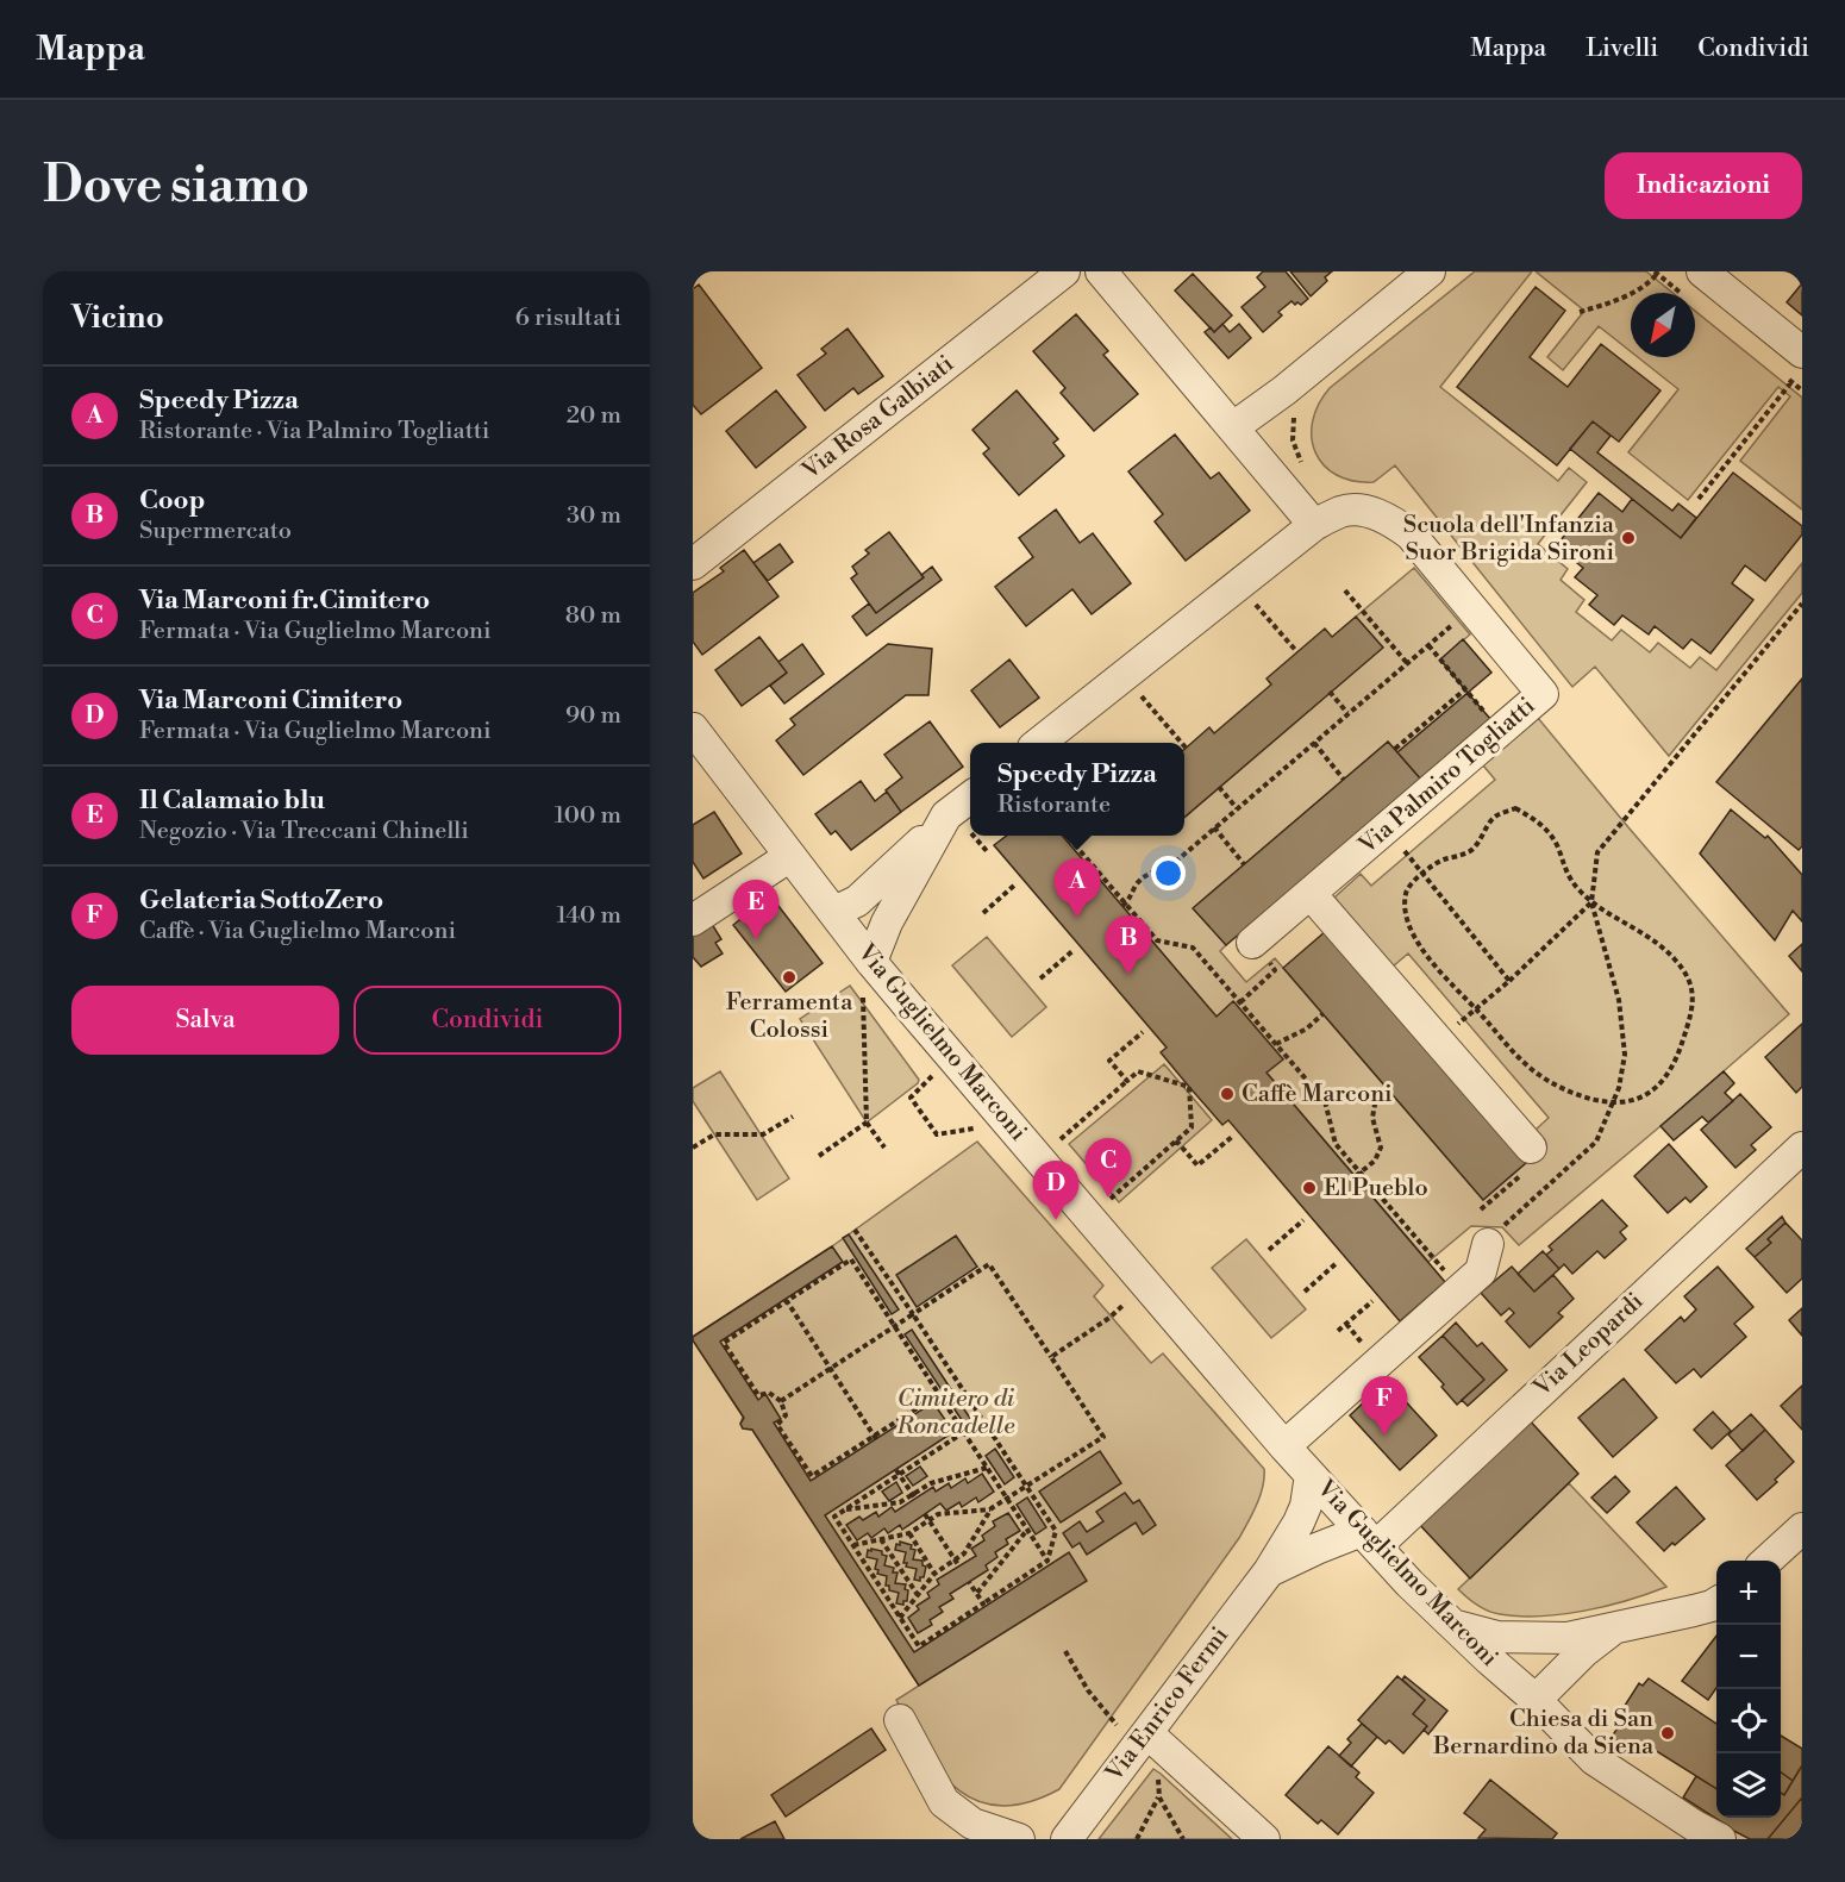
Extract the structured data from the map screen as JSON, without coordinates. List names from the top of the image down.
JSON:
{
  "streets": {
    "street": [
      "Via Rosa Galbiati",
      "Via Palmiro Togliatti",
      "Via Guglielmo Marconi",
      "Via Leopardi",
      "Via Enrico Fermi"
    ]
  },
  "crossings": [
    ["Via Guglielmo Marconi", "Via Leopardi"],
    ["Via Guglielmo Marconi", "Via Enrico Fermi"],
    ["Via Leopardi", "Via Enrico Fermi"]
  ],
  "parks": ["Cimitero di Roncadelle"],
  "places": [
    "Scuola dell'Infanzia Suor Brigida Sironi",
    "Ferramenta Colossi",
    "Caffè Marconi",
    "El Pueblo",
    "Chiesa di San Bernardino da Siena"
  ],
  "north": "bottom left",
  "page": {
    "header": "Mappa",
    "nav": ["Mappa", "Livelli", "Condividi"],
    "buttons": [
      "Indicazioni",
      ["Salva", "Condividi"]
    ],
    "title": "Dove siamo",
    "heading": ["Vicino", "6 risultati"],
    "list": [
      {
        "mark": "A",
        "name": "Speedy Pizza",
        "note": "Ristorante · Via Palmiro Togliatti",
        "value": "20 m"
      },
      {
        "mark": "B",
        "name": "Coop",
        "note": "Supermercato",
        "value": "30 m"
      },
      {
        "mark": "C",
        "name": "Via Marconi fr.Cimitero",
        "note": "Fermata · Via Guglielmo Marconi",
        "value": "80 m"
      },
      {
        "mark": "D",
        "name": "Via Marconi Cimitero",
        "note": "Fermata · Via Guglielmo Marconi",
        "value": "90 m"
      },
      {
        "mark": "E",
        "name": "Il Calamaio blu",
        "note": "Negozio · Via Treccani Chinelli",
        "value": "100 m"
      },
      {
        "mark": "F",
        "name": "Gelateria SottoZero",
        "note": "Caffè · Via Guglielmo Marconi",
        "value": "140 m"
      }
    ],
    "popup": ["Speedy Pizza", "Ristorante"],
    "pins": [
      "A",
      "E",
      "B",
      "C",
      "D",
      "F"
    ],
    "map_buttons": ["+", "−"]
  }
}
